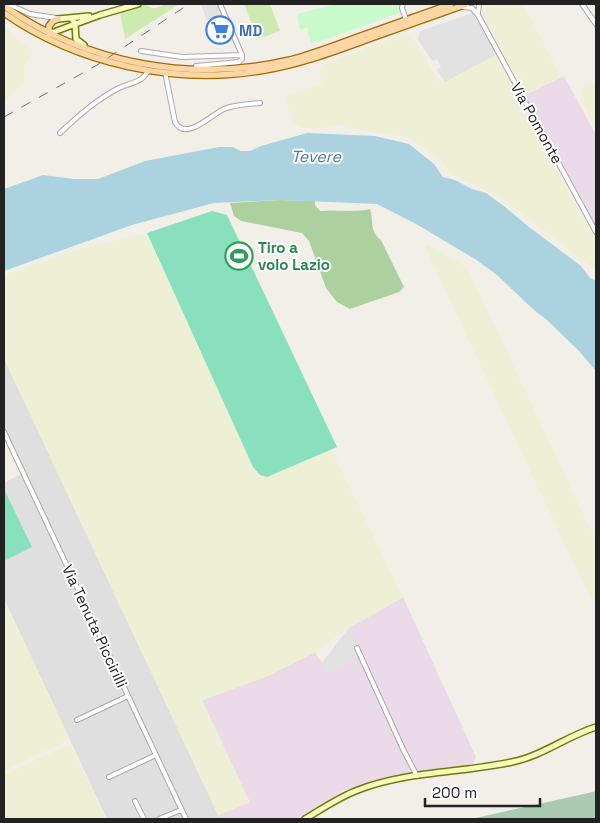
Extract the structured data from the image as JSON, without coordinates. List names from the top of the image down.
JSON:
{
  "streets": {
    "street": ["Via Pomonte", "Via Tenuta Piccirilli"]
  },
  "water": ["Tevere"],
  "places": {
    "supermarket": ["MD"],
    "sports": ["Tiro a volo Lazio"]
  },
  "scale_bar": "200 m"
}
